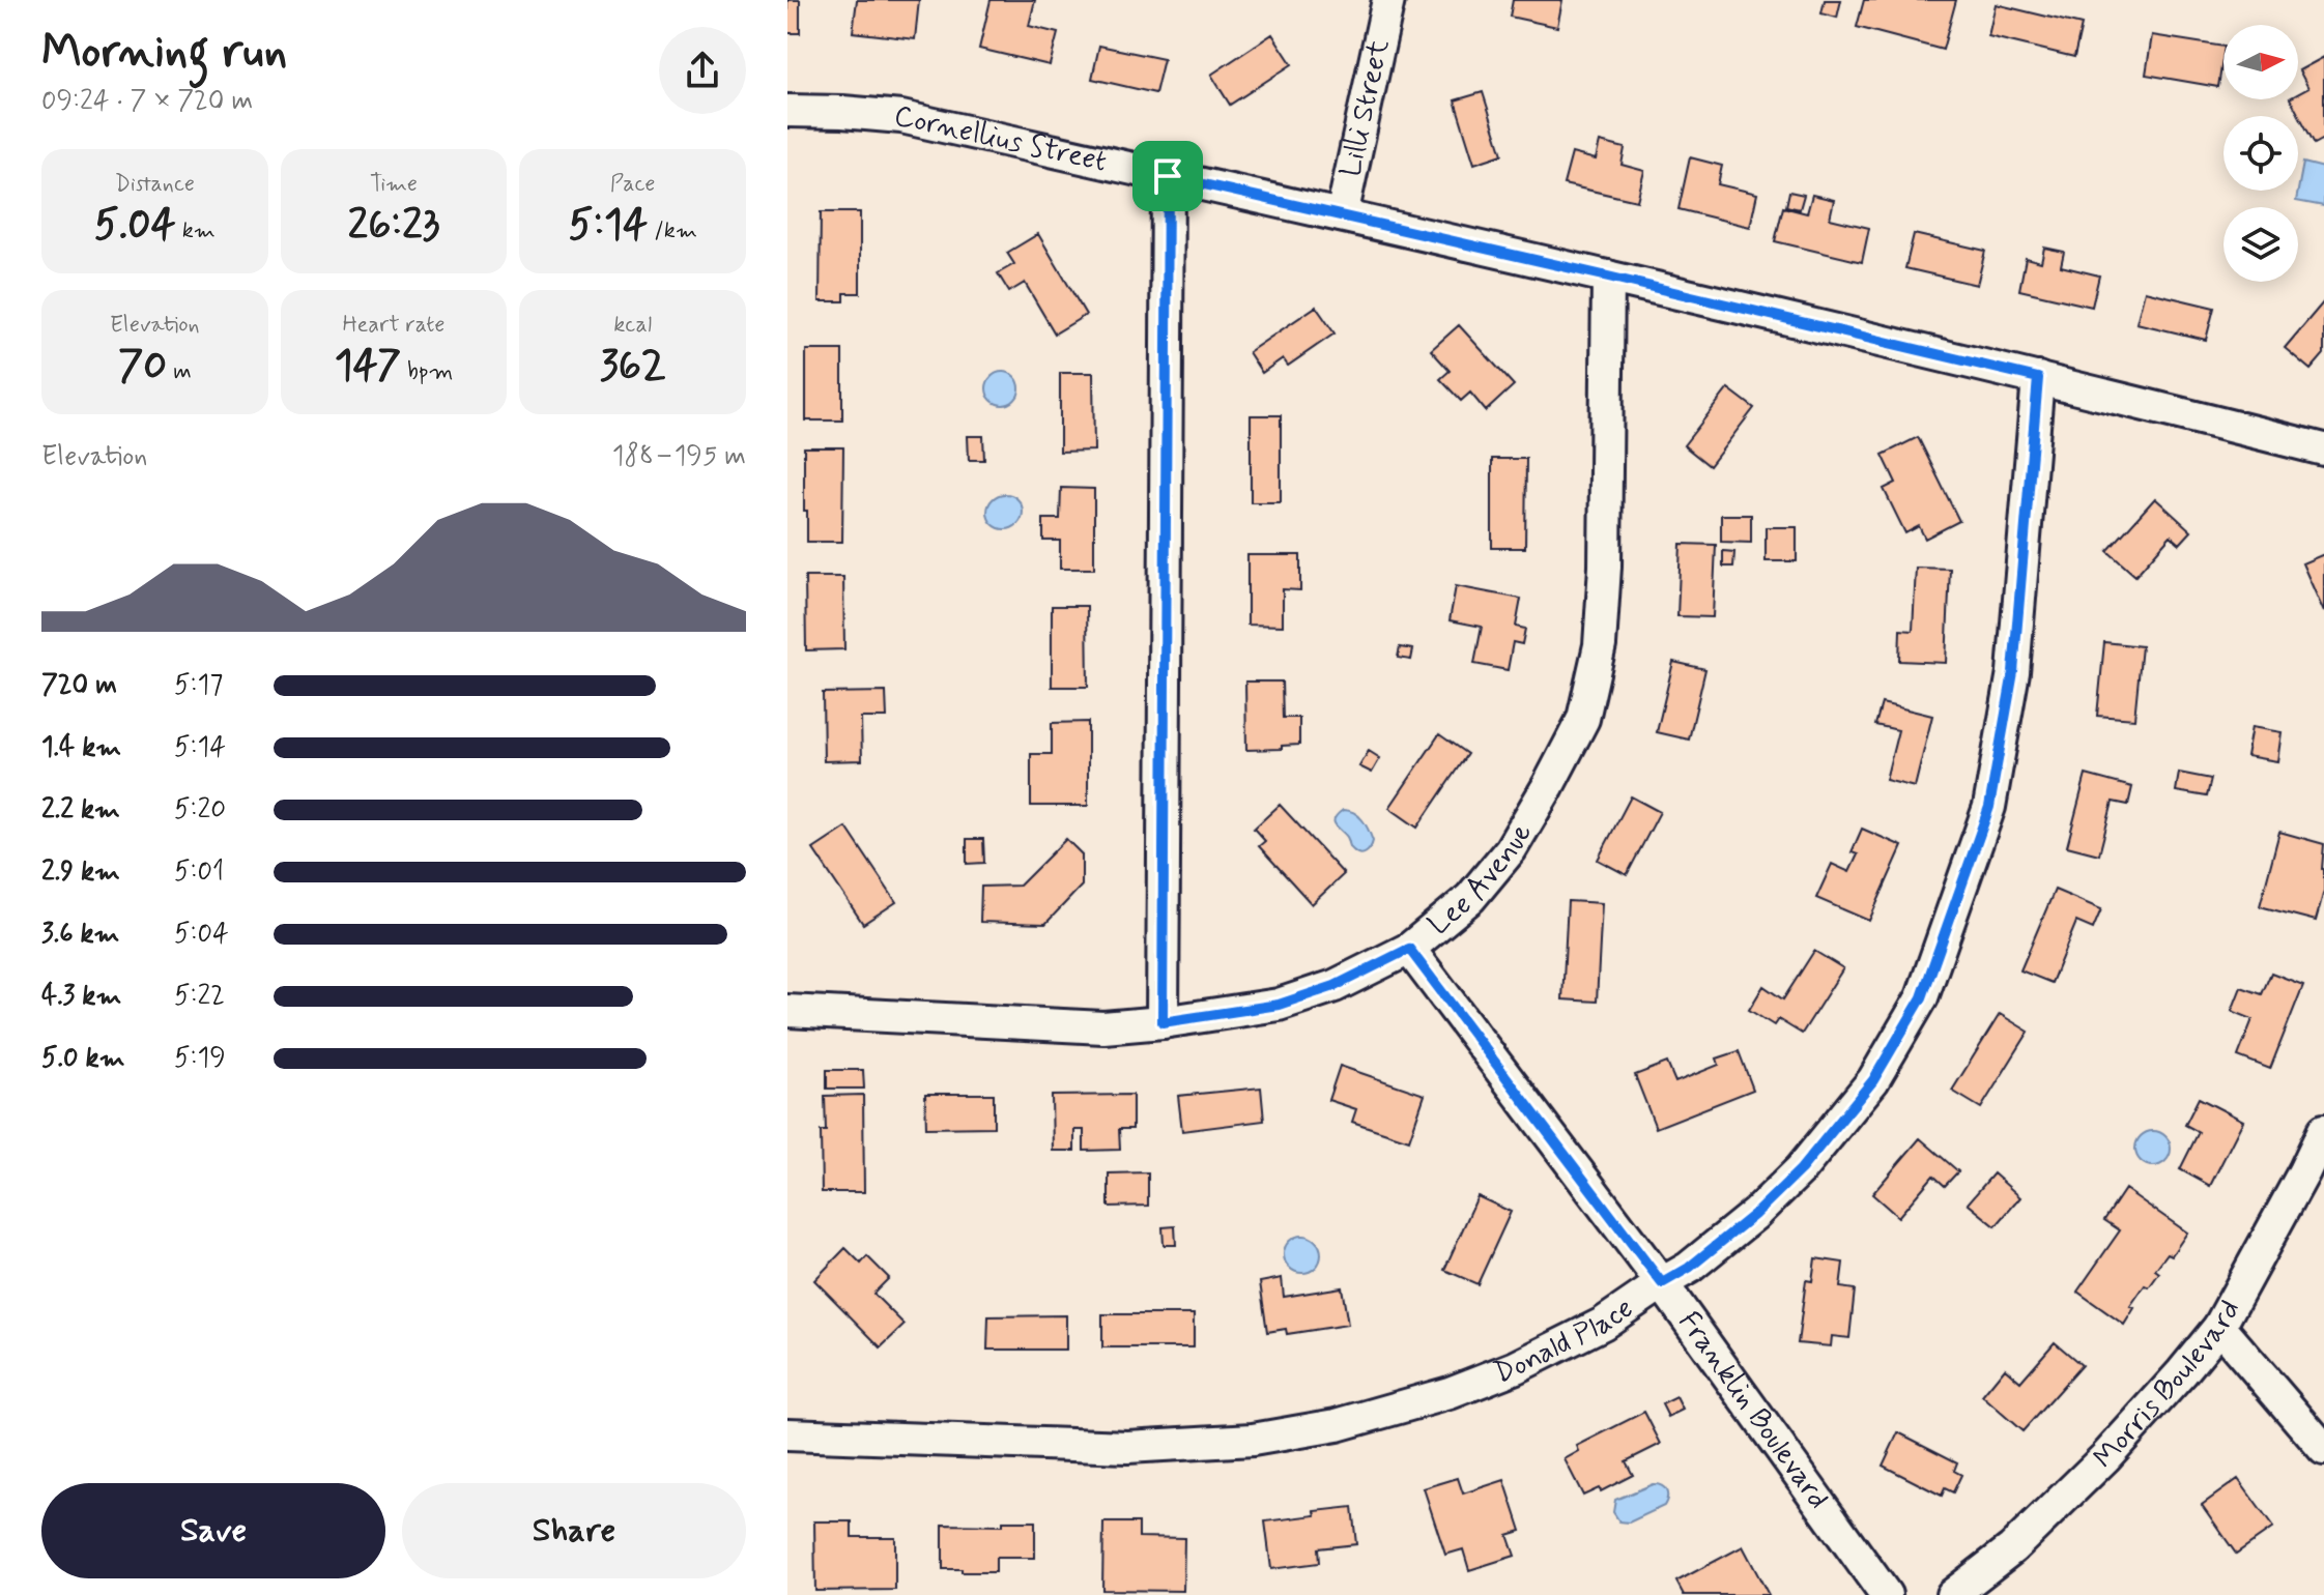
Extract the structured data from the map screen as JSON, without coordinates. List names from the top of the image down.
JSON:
{
  "streets": {
    "street": [
      "Lilli Street",
      "Cornellius Street",
      "Lee Avenue",
      "Donald Place",
      "Morris Boulevard",
      "Franklin Boulevard"
    ]
  },
  "crossings": [
    ["Lilli Street", "Cornellius Street"],
    ["Cornellius Street", "Lee Avenue"],
    ["Cornellius Street", "Donald Place"],
    ["Lee Avenue", "Franklin Boulevard"],
    ["Donald Place", "Franklin Boulevard"]
  ],
  "north": "right",
  "page": {
    "heading": ["Morning run", "09:24 · 7 × 720 m"],
    "stats": [
      ["Distance", "5.04 km"],
      ["Time", "26:23"],
      ["Pace", "5:14 /km"],
      ["Elevation", "70 m"],
      ["Heart rate", "147 bpm"],
      ["kcal", "362"]
    ],
    "chart": ["Elevation", "188–195 m"],
    "list": [
      {
        "name": "720 m",
        "note": "5:17"
      },
      {
        "name": "1.4 km",
        "note": "5:14"
      },
      {
        "name": "2.2 km",
        "note": "5:20"
      },
      {
        "name": "2.9 km",
        "note": "5:01"
      },
      {
        "name": "3.6 km",
        "note": "5:04"
      },
      {
        "name": "4.3 km",
        "note": "5:22"
      },
      {
        "name": "5.0 km",
        "note": "5:19"
      }
    ],
    "buttons": ["Save", "Share"]
  }
}
